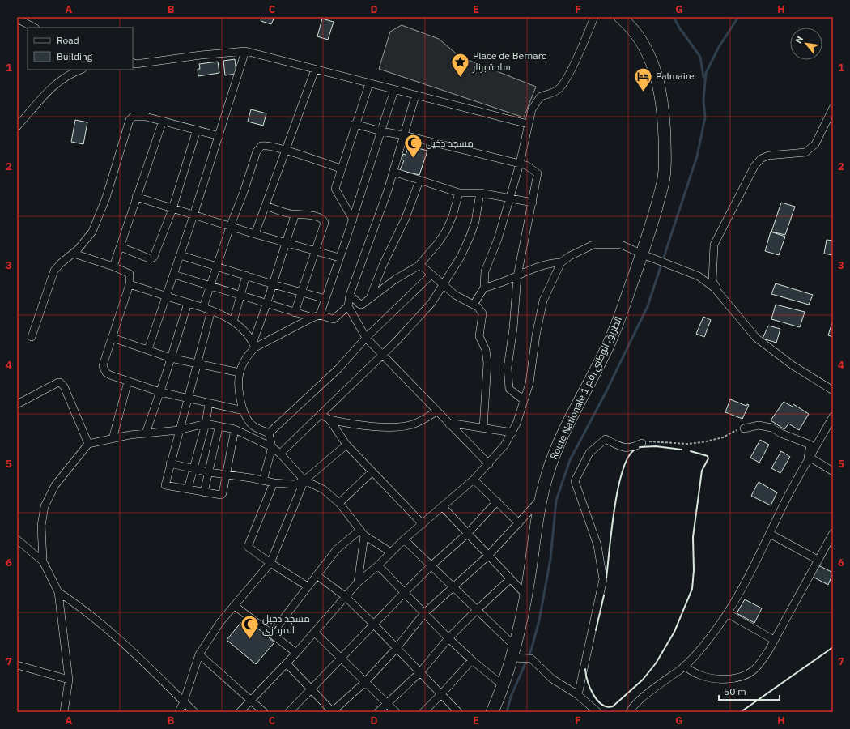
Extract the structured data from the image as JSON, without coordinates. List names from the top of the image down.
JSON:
{
  "streets": {
    "highway": ["Route Nationale الطريق الوطني رقم 1"]
  },
  "places": {
    "place": ["Place de Bernard ساحة برنار"],
    "hotel": ["Palmaire"],
    "mosque": ["مسجد دخيل", "مسجد دخيل المركزي"]
  },
  "legend": ["Road", "Building"],
  "scale_bar": "50 m",
  "north": "top left",
  "grid": {
    "columns": [
      "A",
      "B",
      "C",
      "D",
      "E",
      "F",
      "G",
      "H"
    ],
    "rows": [
      "1",
      "2",
      "3",
      "4",
      "5",
      "6",
      "7"
    ]
  }
}
